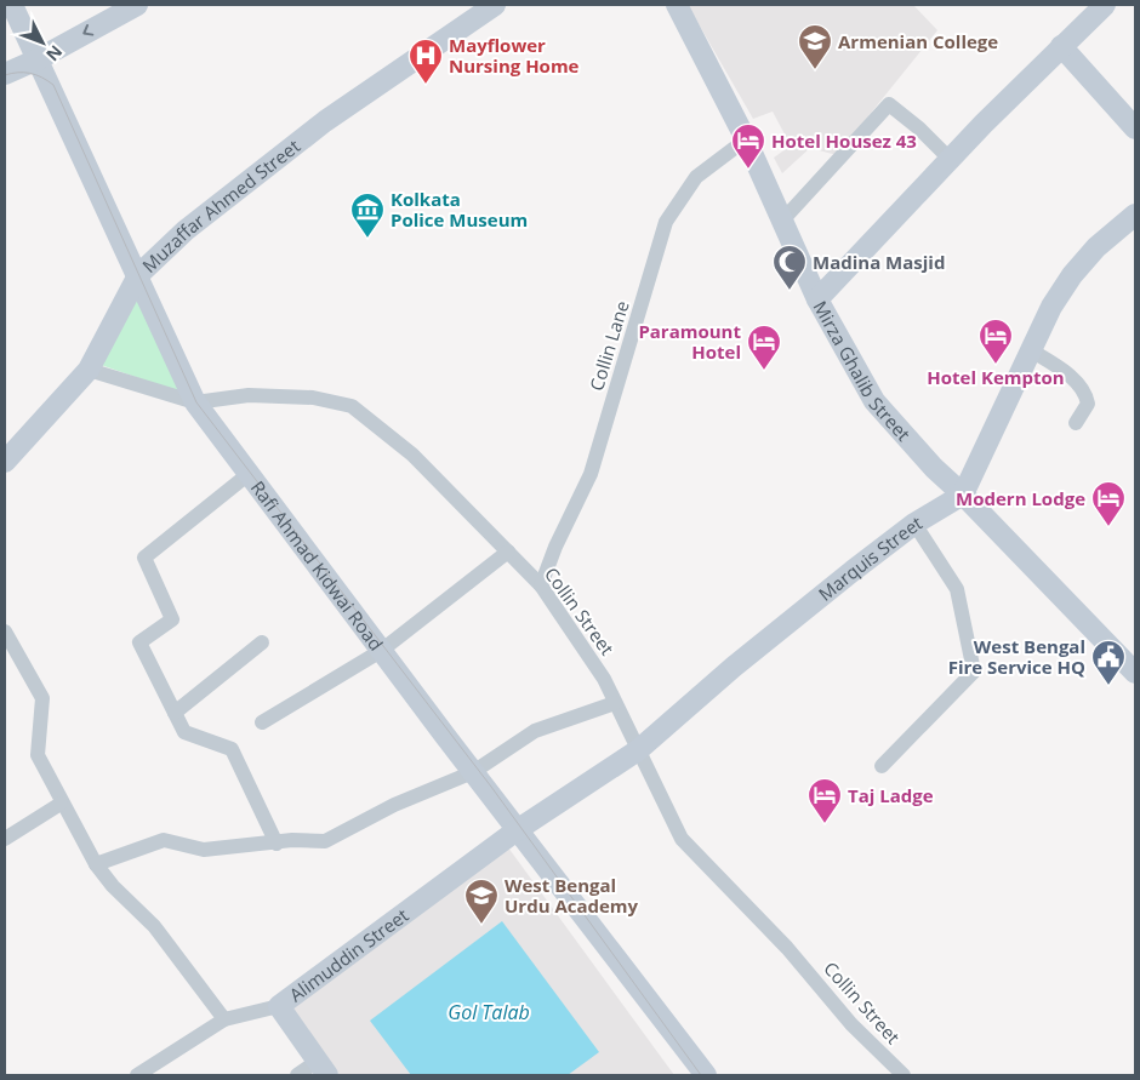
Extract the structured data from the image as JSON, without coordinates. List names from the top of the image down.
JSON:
{
  "streets": {
    "main road": [
      "Muzaffar Ahmed Street",
      "Mirza Ghalib Street",
      "Marquis Street",
      "Rafi Ahmad Kidwai Road",
      "Alimuddin Street"
    ],
    "street": ["Collin Lane", "Collin Street"]
  },
  "crossings": [
    ["Muzaffar Ahmed Street", "Rafi Ahmad Kidwai Road"],
    ["Muzaffar Ahmed Street", "Collin Street"],
    ["Collin Lane", "Mirza Ghalib Street"],
    ["Collin Lane", "Collin Street"],
    ["Mirza Ghalib Street", "Marquis Street"],
    ["Marquis Street", "Rafi Ahmad Kidwai Road"],
    ["Marquis Street", "Collin Street"],
    ["Marquis Street", "Alimuddin Street"],
    ["Rafi Ahmad Kidwai Road", "Collin Street"],
    ["Rafi Ahmad Kidwai Road", "Alimuddin Street"]
  ],
  "water": ["Gol Talab"],
  "places": {
    "school or university": ["Armenian College", "West Bengal Urdu Academy"],
    "hospital": ["Mayflower Nursing Home"],
    "hotel": [
      "Hotel Housez 43",
      "Hotel Kempton",
      "Paramount Hotel",
      "Modern Lodge",
      "Taj Ladge"
    ],
    "museum": ["Kolkata Police Museum"],
    "mosque": ["Madina Masjid"],
    "public building": ["West Bengal Fire Service HQ"]
  },
  "north": "bottom right"
}
